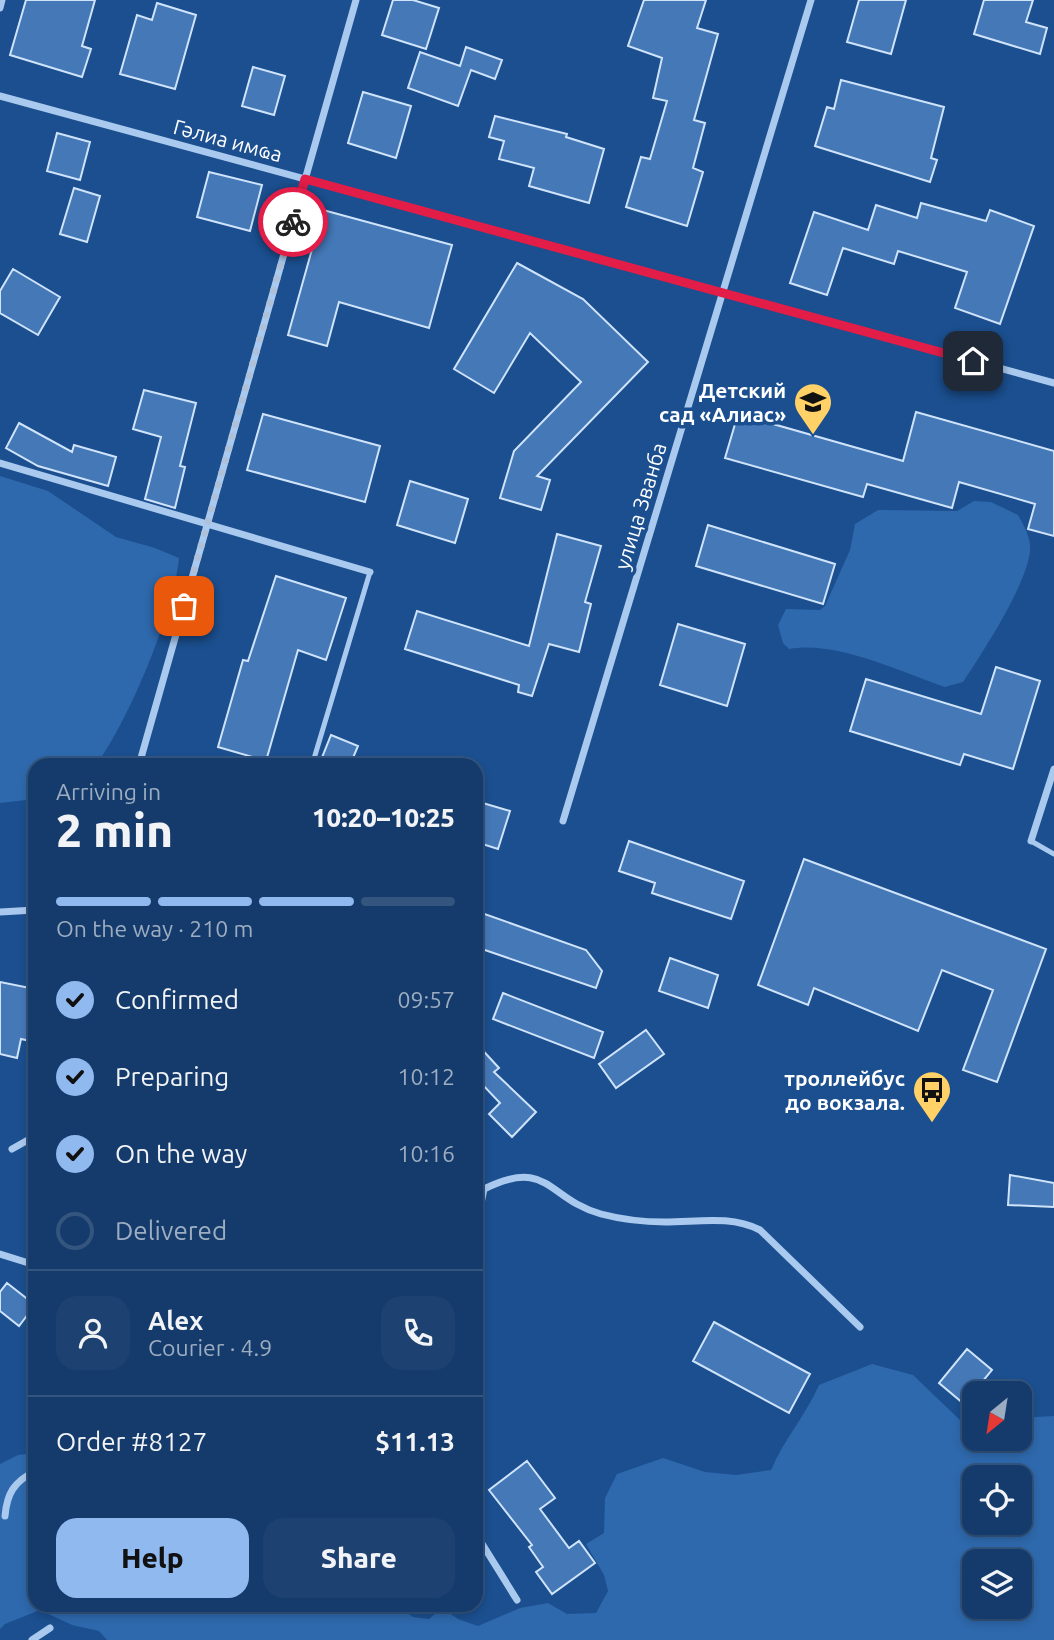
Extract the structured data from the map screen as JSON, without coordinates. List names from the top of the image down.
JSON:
{
  "streets": {
    "street": ["Гәлиа имҩа", "улица Званба"]
  },
  "crossings": [
    ["Гәлиа имҩа", "улица Званба"]
  ],
  "places": {
    "school or university": ["Детский сад «Алиас»"],
    "bus stop": ["троллейбус до вокзала."]
  },
  "north": "bottom left",
  "page": {
    "heading": ["2 min", "Arriving in", "10:20–10:25"],
    "panel": [
      "Alex",
      "Courier · 4.9",
      "Order #8127",
      "$11.13"
    ],
    "bar": "On the way · 210 m",
    "list": [
      ["Confirmed", "09:57"],
      ["Preparing", "10:12"],
      ["On the way", "10:16"],
      "Delivered"
    ],
    "buttons": ["Help", "Share"]
  }
}
